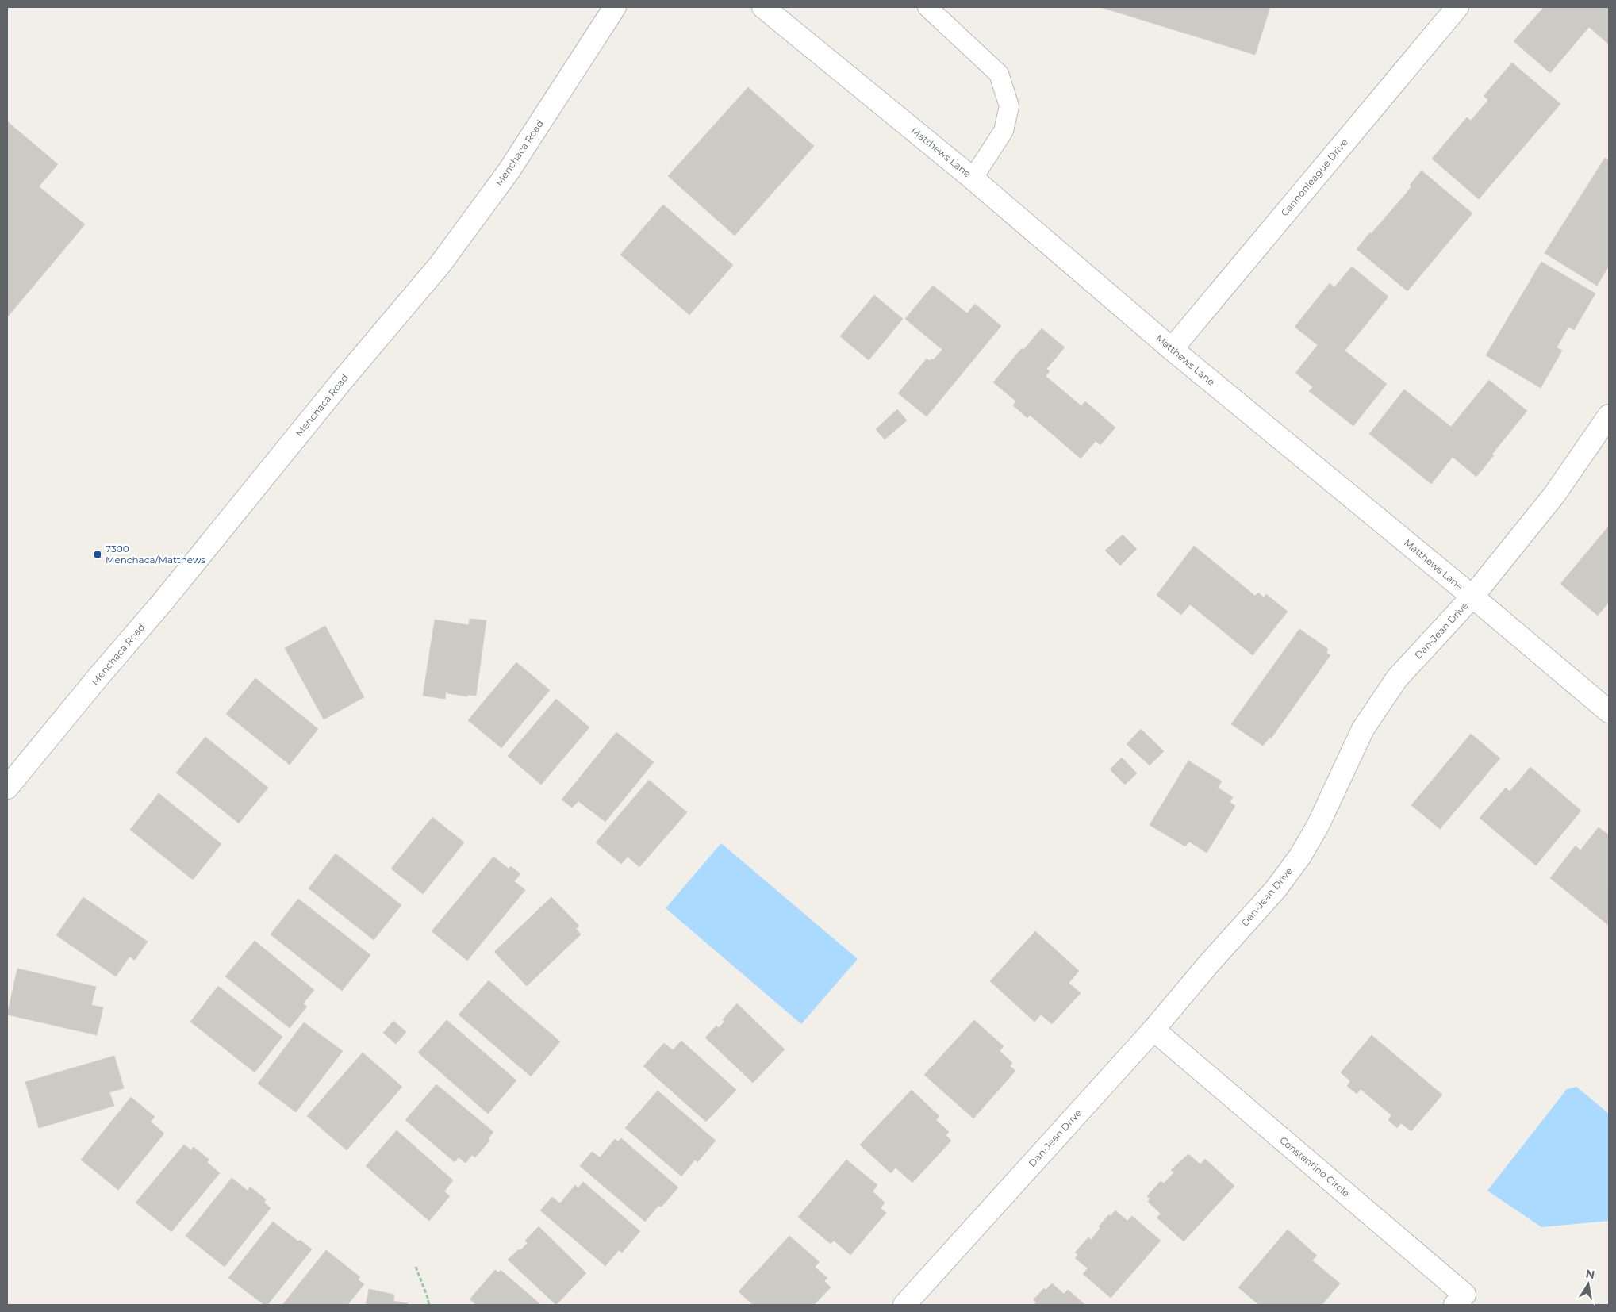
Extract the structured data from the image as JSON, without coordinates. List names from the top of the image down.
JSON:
{
  "streets": {
    "street": [
      "Matthews Lane",
      "Menchaca Road",
      "Cannonleague Drive",
      "Dan-Jean Drive",
      "Constantino Circle"
    ]
  },
  "crossings": [
    ["Matthews Lane", "Cannonleague Drive"],
    ["Matthews Lane", "Dan-Jean Drive"],
    ["Dan-Jean Drive", "Constantino Circle"]
  ],
  "places": {
    "transit": ["7300 Menchaca/Matthews"]
  },
  "north": "top"
}
